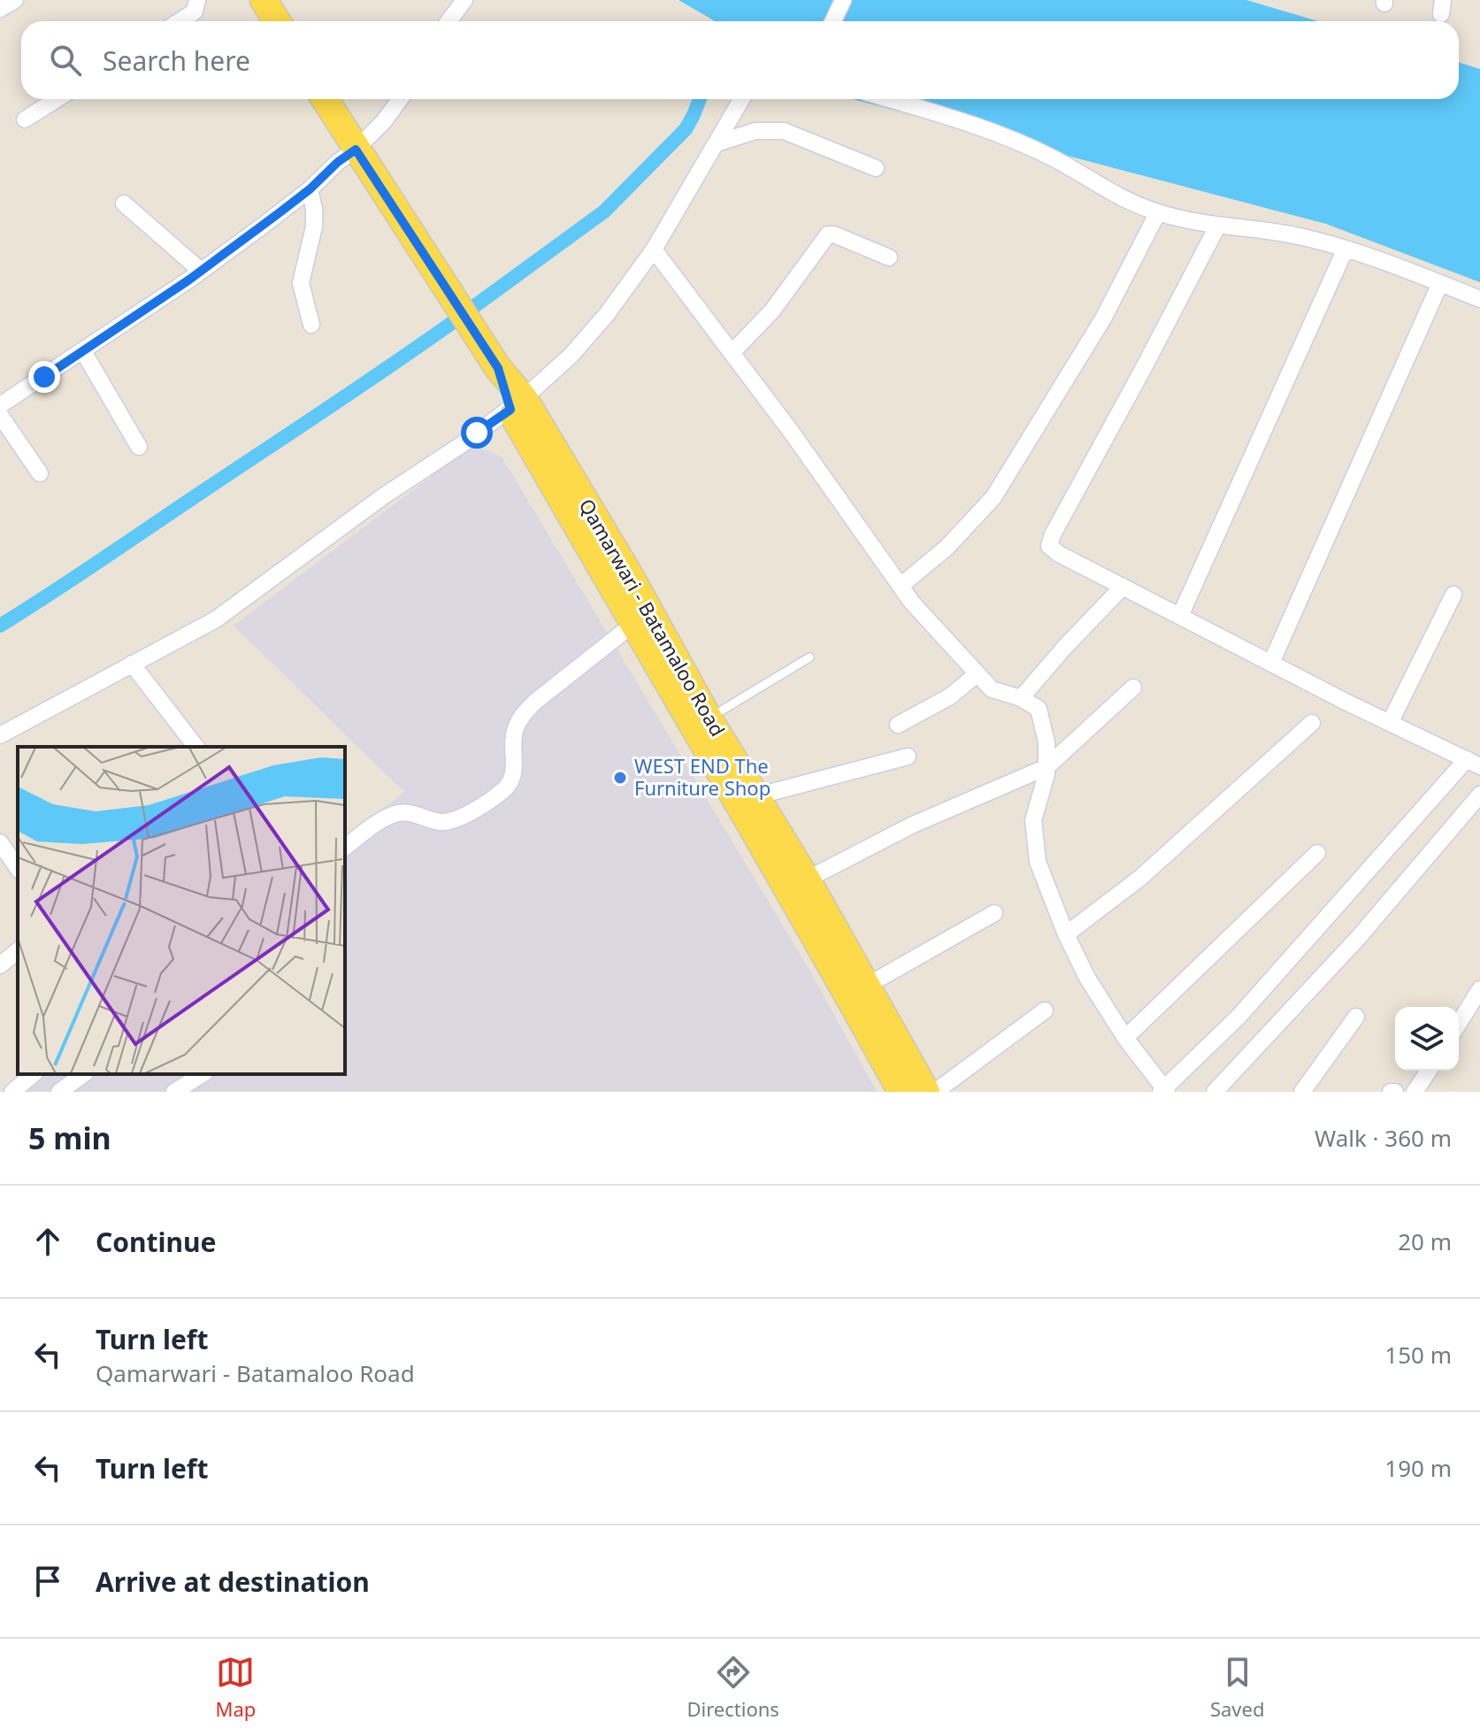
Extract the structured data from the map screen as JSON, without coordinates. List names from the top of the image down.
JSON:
{
  "streets": {
    "main road": ["Qamarwari - Batamaloo Road"]
  },
  "places": ["WEST END The Furniture Shop"],
  "page": {
    "search": "Search here",
    "heading": ["5 min", "Walk · 360 m"],
    "list": [
      ["Continue", "20 m"],
      ["Turn left", "Qamarwari - Batamaloo Road", "150 m"],
      ["Turn left", "190 m"],
      "Arrive at destination"
    ],
    "nav": ["Map", "Directions", "Saved"]
  }
}
